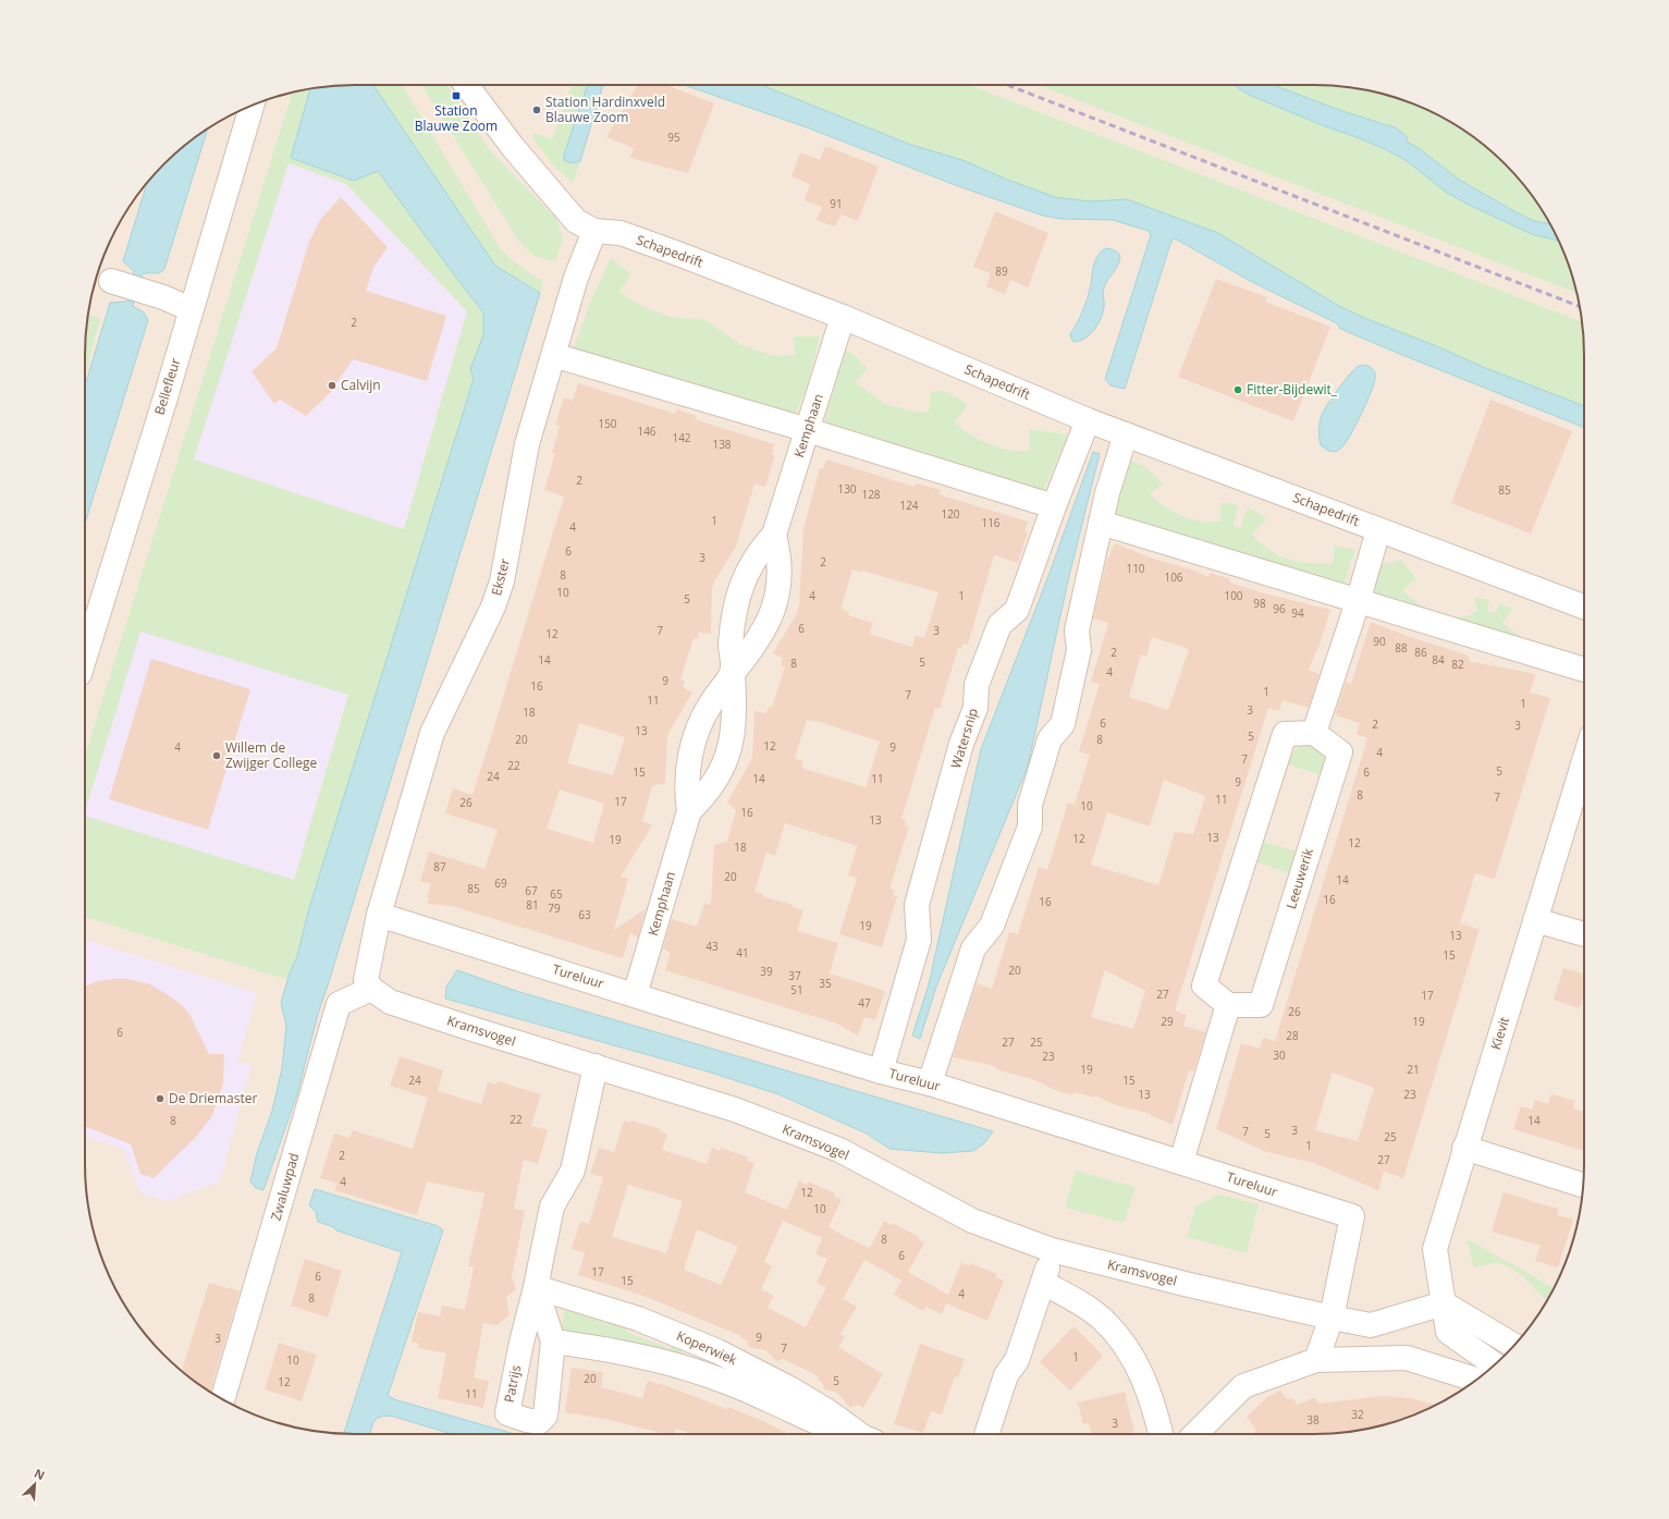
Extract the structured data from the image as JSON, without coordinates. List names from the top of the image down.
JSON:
{
  "streets": {
    "street": [
      "Schapedrift",
      "Bellefleur",
      "Kemphaan",
      "Ekster",
      "Watersnip",
      "Leeuwerik",
      "Tureluur",
      "Kramsvogel",
      "Kievit",
      "Zwaluwpad",
      "Koperwiek",
      "Patrijs"
    ]
  },
  "crossings": [
    ["Schapedrift", "Kemphaan"],
    ["Schapedrift", "Ekster"],
    ["Schapedrift", "Watersnip"],
    ["Kemphaan", "Tureluur"],
    ["Ekster", "Tureluur"],
    ["Watersnip", "Tureluur"],
    ["Tureluur", "Kramsvogel"],
    ["Kramsvogel", "Kievit"],
    ["Kramsvogel", "Zwaluwpad"],
    ["Kramsvogel", "Patrijs"],
    ["Koperwiek", "Patrijs"]
  ],
  "places": {
    "transit": ["Station Blauwe Zoom"],
    "other": [
      "Station Hardinxveld Blauwe Zoom",
      "Calvijn",
      "Fitter-Bijdewit_",
      "Willem de Zwijger College",
      "De Driemaster"
    ]
  },
  "house_numbers": [
    "95",
    "91",
    "89",
    "2",
    "150",
    "146",
    "142",
    "138",
    "2",
    "130",
    "85",
    "128",
    "124",
    "120",
    "1",
    "116",
    "4",
    "6",
    "3",
    "2",
    "110",
    "8",
    "106",
    "10",
    "4",
    "1",
    "100",
    "5",
    "98",
    "96",
    "94",
    "6",
    "7",
    "3",
    "12",
    "90",
    "88",
    "2",
    "86",
    "14",
    "84",
    "5",
    "8",
    "82",
    "4",
    "9",
    "16",
    "1",
    "7",
    "11",
    "1",
    "3",
    "18",
    "6",
    "2",
    "3",
    "13",
    "5",
    "20",
    "8",
    "12",
    "4",
    "9",
    "4",
    "7",
    "22",
    "5",
    "15",
    "6",
    "24",
    "14",
    "11",
    "9",
    "8",
    "7",
    "11",
    "17",
    "26",
    "10",
    "16",
    "13",
    "13",
    "12",
    "19",
    "12",
    "18",
    "87",
    "20",
    "14",
    "69",
    "85",
    "67",
    "65",
    "16",
    "16",
    "81",
    "79",
    "63",
    "19",
    "13",
    "43",
    "41",
    "15",
    "20",
    "39",
    "37",
    "35",
    "51",
    "27",
    "17",
    "47",
    "26",
    "29",
    "19",
    "6",
    "28",
    "27",
    "25",
    "30",
    "23",
    "19",
    "21",
    "24",
    "15",
    "13",
    "23",
    "22",
    "8",
    "14",
    "3",
    "7",
    "5",
    "25",
    "1",
    "2",
    "27",
    "4",
    "12",
    "10",
    "8",
    "6",
    "17",
    "6",
    "15",
    "4",
    "8",
    "9",
    "3",
    "7",
    "1",
    "10",
    "20",
    "5",
    "12",
    "11",
    "32",
    "38",
    "3"
  ],
  "north": "top right"
}
